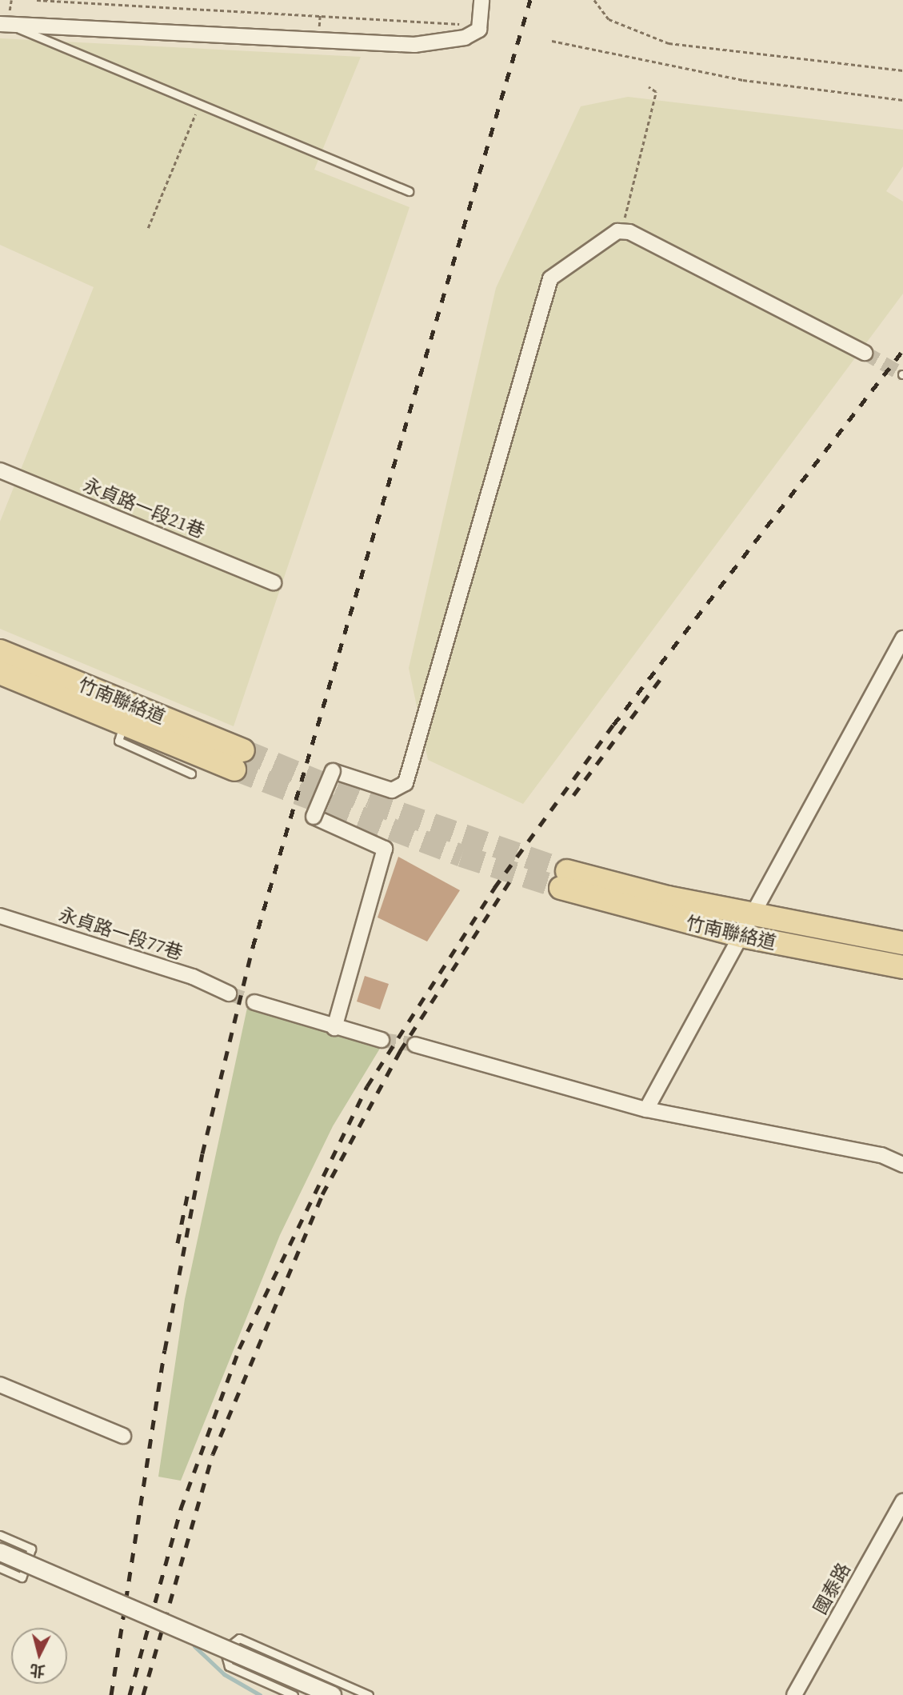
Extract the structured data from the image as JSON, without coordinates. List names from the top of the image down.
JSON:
{
  "streets": {
    "main road": ["竹南聯絡道"],
    "street": ["永貞路一段21巷", "永貞路一段77巷", "國泰路"]
  },
  "north": "bottom"
}
